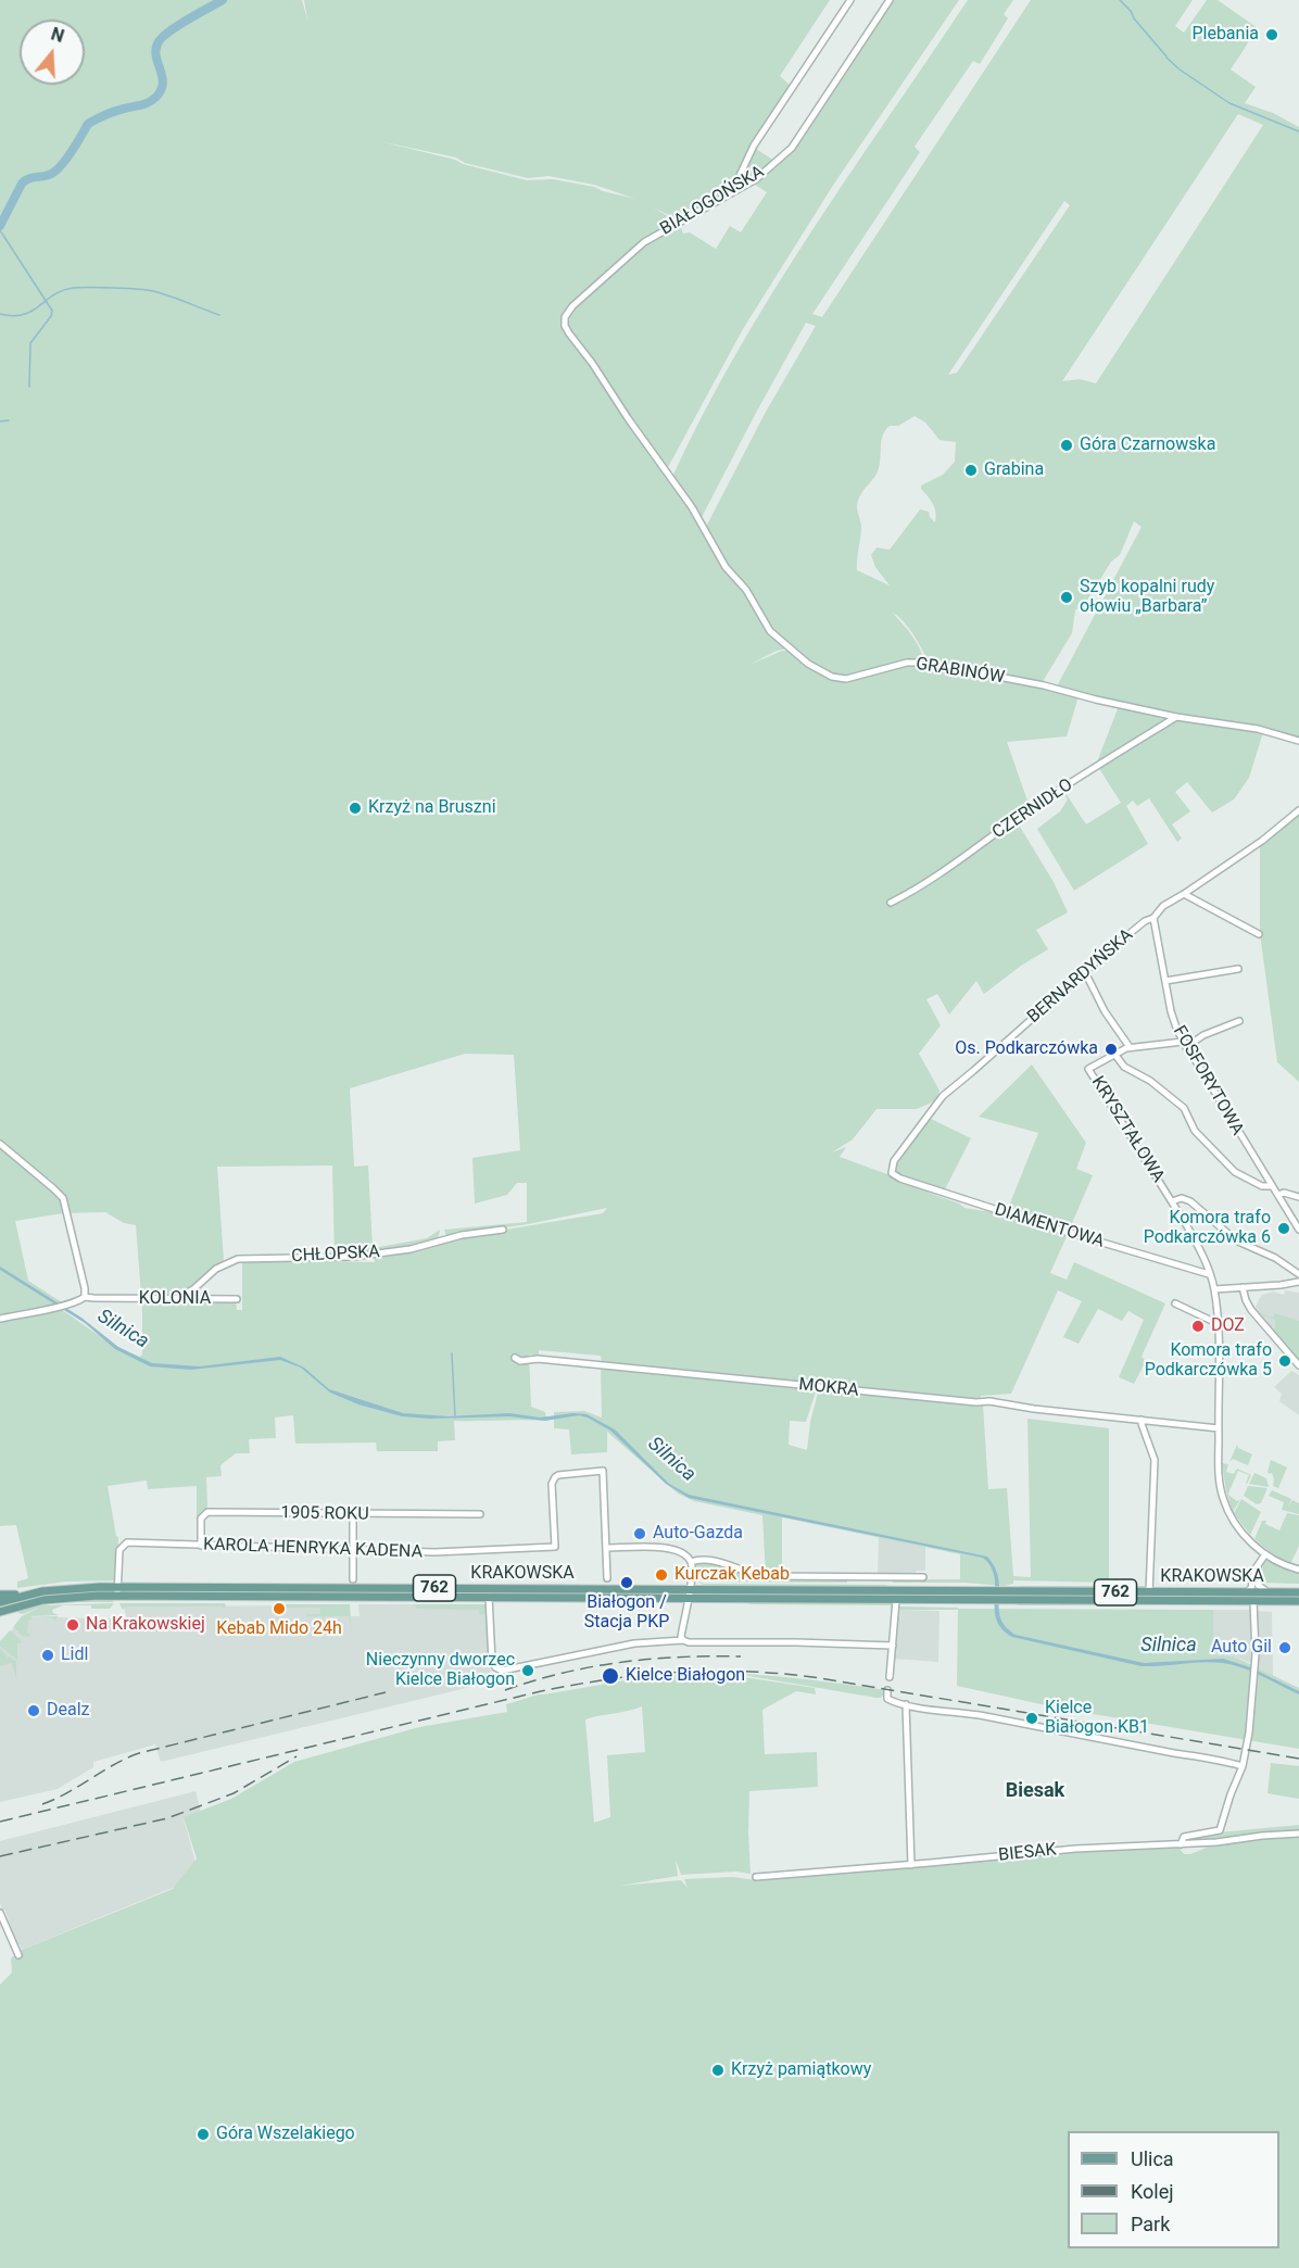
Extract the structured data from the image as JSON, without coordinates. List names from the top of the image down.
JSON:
{
  "streets": {
    "main road": ["KRAKOWSKA", "762"],
    "street": [
      "BIAŁOGOŃSKA",
      "GRABINÓW",
      "CZERNIDŁO",
      "BERNARDYŃSKA",
      "FOSFORYTOWA",
      "KRYSZTAŁOWA",
      "DIAMENTOWA",
      "CHŁOPSKA",
      "KOLONIA",
      "MOKRA",
      "1905 ROKU",
      "KAROLA HENRYKA KADENA",
      "BIESAK"
    ]
  },
  "crossings": [
    ["BIAŁOGOŃSKA", "GRABINÓW"],
    ["GRABINÓW", "CZERNIDŁO"],
    ["BERNARDYŃSKA", "FOSFORYTOWA"],
    ["BERNARDYŃSKA", "DIAMENTOWA"],
    ["KRYSZTAŁOWA", "DIAMENTOWA"],
    ["KRYSZTAŁOWA", "MOKRA"],
    ["CHŁOPSKA", "KOLONIA"],
    ["1905 ROKU", "KAROLA HENRYKA KADENA"],
    ["KAROLA HENRYKA KADENA", "KRAKOWSKA"]
  ],
  "districts": ["Biesak"],
  "water": ["Silnica"],
  "places": [
    "Plebania",
    "Góra Czarnowska",
    "Grabina",
    "Szyb kopalni rudy ołowiu „Barbara”",
    "Krzyż na Bruszni",
    "Os. Podkarczówka",
    "Komora trafo Podkarczówka 6",
    "DOZ",
    "Komora trafo Podkarczówka 5",
    "Auto-Gazda",
    "Kurczak Kebab",
    "Białogon / Stacja PKP",
    "Kebab Mido 24h",
    "Na Krakowskiej",
    "Auto Gil",
    "Lidl",
    "Nieczynny dworzec Kielce Białogon",
    "Kielce Białogon",
    "Dealz",
    "Kielce Białogon KB1",
    "Krzyż pamiątkowy",
    "Góra Wszelakiego"
  ],
  "legend": ["Ulica", "Kolej", "Park"],
  "north": "top"
}
